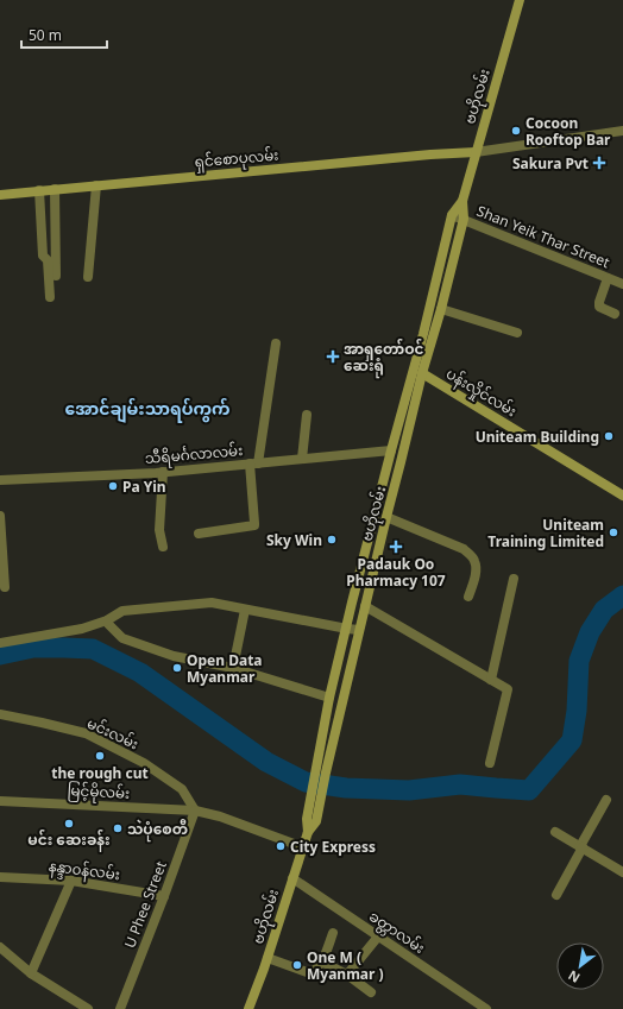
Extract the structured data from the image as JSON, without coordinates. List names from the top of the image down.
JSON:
{
  "streets": {
    "main road": ["ဗဟိုလမ်း", "ရှင်စောပုလမ်း", "ပန်းလှိုင်လမ်း"],
    "street": [
      "Shan Yeik Thar Street",
      "သီရိမင်္ဂလာလမ်း",
      "မင်းလမ်း",
      "မြင့်မိုလမ်း",
      "နန္ဒာ၀န်လမ်း",
      "U Phee Street",
      "ခတ္တာလမ်း"
    ]
  },
  "crossings": [
    ["ဗဟိုလမ်း", "ရှင်စောပုလမ်း"],
    ["ဗဟိုလမ်း", "Shan Yeik Thar Street"],
    ["ဗဟိုလမ်း", "ပန်းလှိုင်လမ်း"],
    ["ဗဟိုလမ်း", "သီရိမင်္ဂလာလမ်း"],
    ["ဗဟိုလမ်း", "မြင့်မိုလမ်း"],
    ["ဗဟိုလမ်း", "ခတ္တာလမ်း"],
    ["မင်းလမ်း", "မြင့်မိုလမ်း"],
    ["မင်းလမ်း", "U Phee Street"],
    ["မြင့်မိုလမ်း", "U Phee Street"],
    ["နန္ဒာ၀န်လမ်း", "U Phee Street"]
  ],
  "districts": ["အောင်ချမ်းသာရပ်ကွက်"],
  "places": {
    "other": [
      "Cocoon Rooftop Bar",
      "Uniteam Building",
      "Pa Yin",
      "Uniteam Training Limited",
      "Sky Win",
      "Open Data Myanmar",
      "the rough cut",
      "မင်း ဆေးခန်း",
      "သဲပုံစေတီ",
      "City Express",
      "One M ( Myanmar )"
    ],
    "health": ["Sakura Pvt", "အာရှတော်ဝင် ဆေးရုံ", "Padauk Oo Pharmacy 107"]
  },
  "scale_bar": "50 m",
  "north": "bottom left"
}
